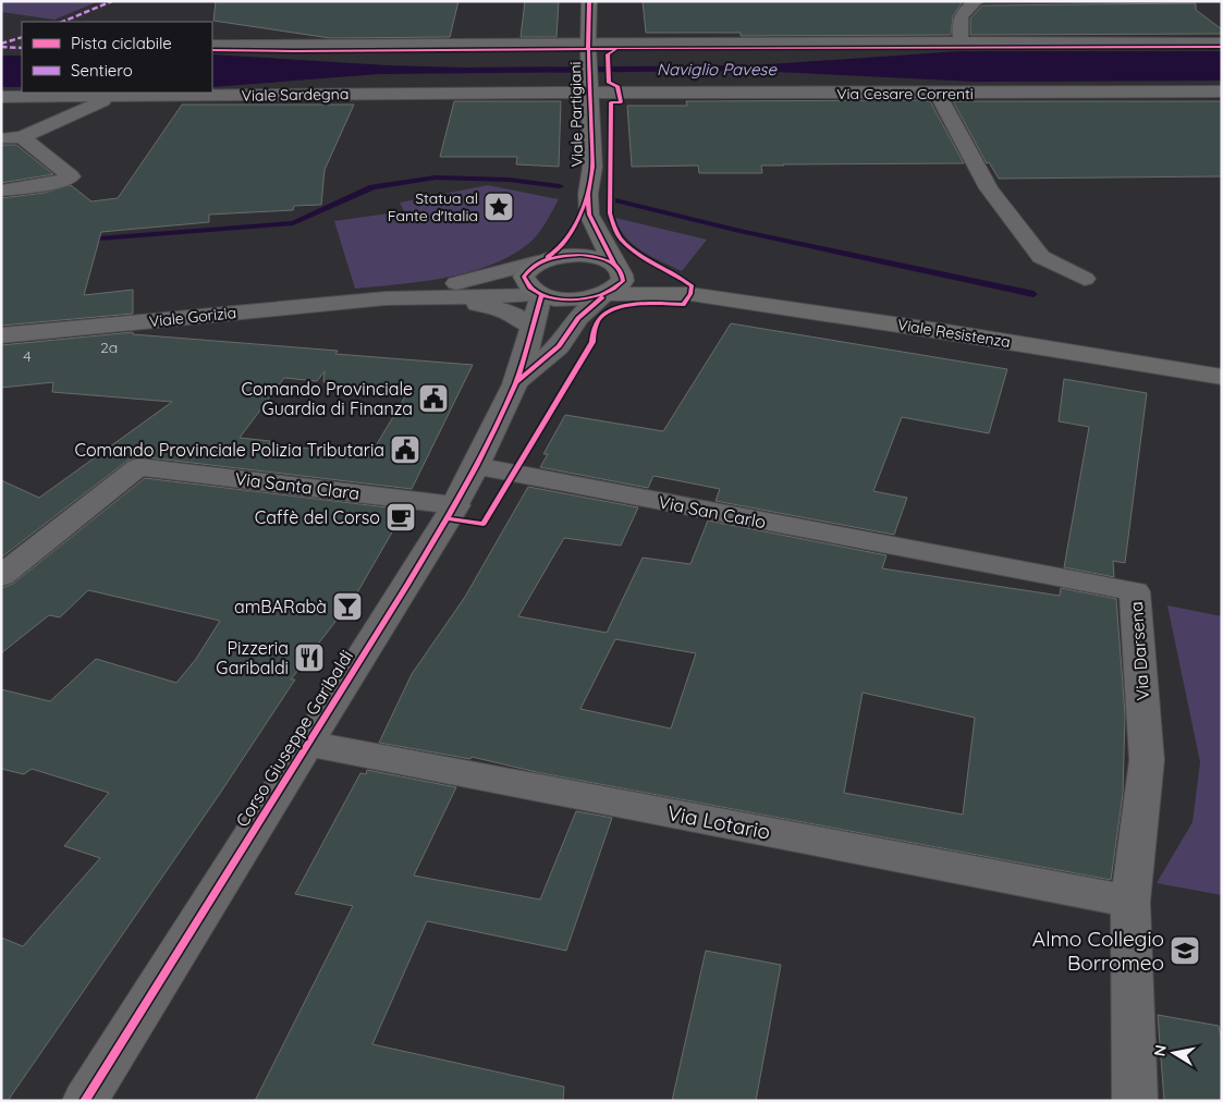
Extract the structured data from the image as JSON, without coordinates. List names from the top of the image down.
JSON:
{
  "streets": {
    "main road": ["Viale Partigiani", "Viale Resistenza"],
    "street": [
      "Via Cesare Correnti",
      "Viale Sardegna",
      "Viale Gorizia",
      "Via Santa Clara",
      "Via San Carlo",
      "Via Darsena",
      "Corso Giuseppe Garibaldi",
      "Via Lotario"
    ]
  },
  "crossings": [
    ["Via Cesare Correnti", "Viale Sardegna"],
    ["Via Cesare Correnti", "Viale Partigiani"],
    ["Viale Sardegna", "Viale Partigiani"],
    ["Viale Partigiani", "Viale Gorizia"],
    ["Viale Partigiani", "Viale Resistenza"],
    ["Viale Gorizia", "Viale Resistenza"],
    ["Viale Gorizia", "Corso Giuseppe Garibaldi"],
    ["Viale Resistenza", "Corso Giuseppe Garibaldi"],
    ["Via Santa Clara", "Corso Giuseppe Garibaldi"],
    ["Via San Carlo", "Via Darsena"],
    ["Via San Carlo", "Corso Giuseppe Garibaldi"],
    ["Via Darsena", "Via Lotario"],
    ["Corso Giuseppe Garibaldi", "Via Lotario"]
  ],
  "water": ["Naviglio Pavese"],
  "places": {
    "place": ["Statua al Fante d'Italia"],
    "public building": ["Comando Provinciale Guardia di Finanza", "Comando Provinciale Polizia Tributaria"],
    "cafe": ["Caffè del Corso"],
    "bar": ["amBARabà"],
    "restaurant": ["Pizzeria Garibaldi"],
    "school or university": ["Almo Collegio Borromeo"]
  },
  "house_numbers": ["2a", "4"],
  "legend": ["Pista ciclabile", "Sentiero"],
  "north": "left"
}
